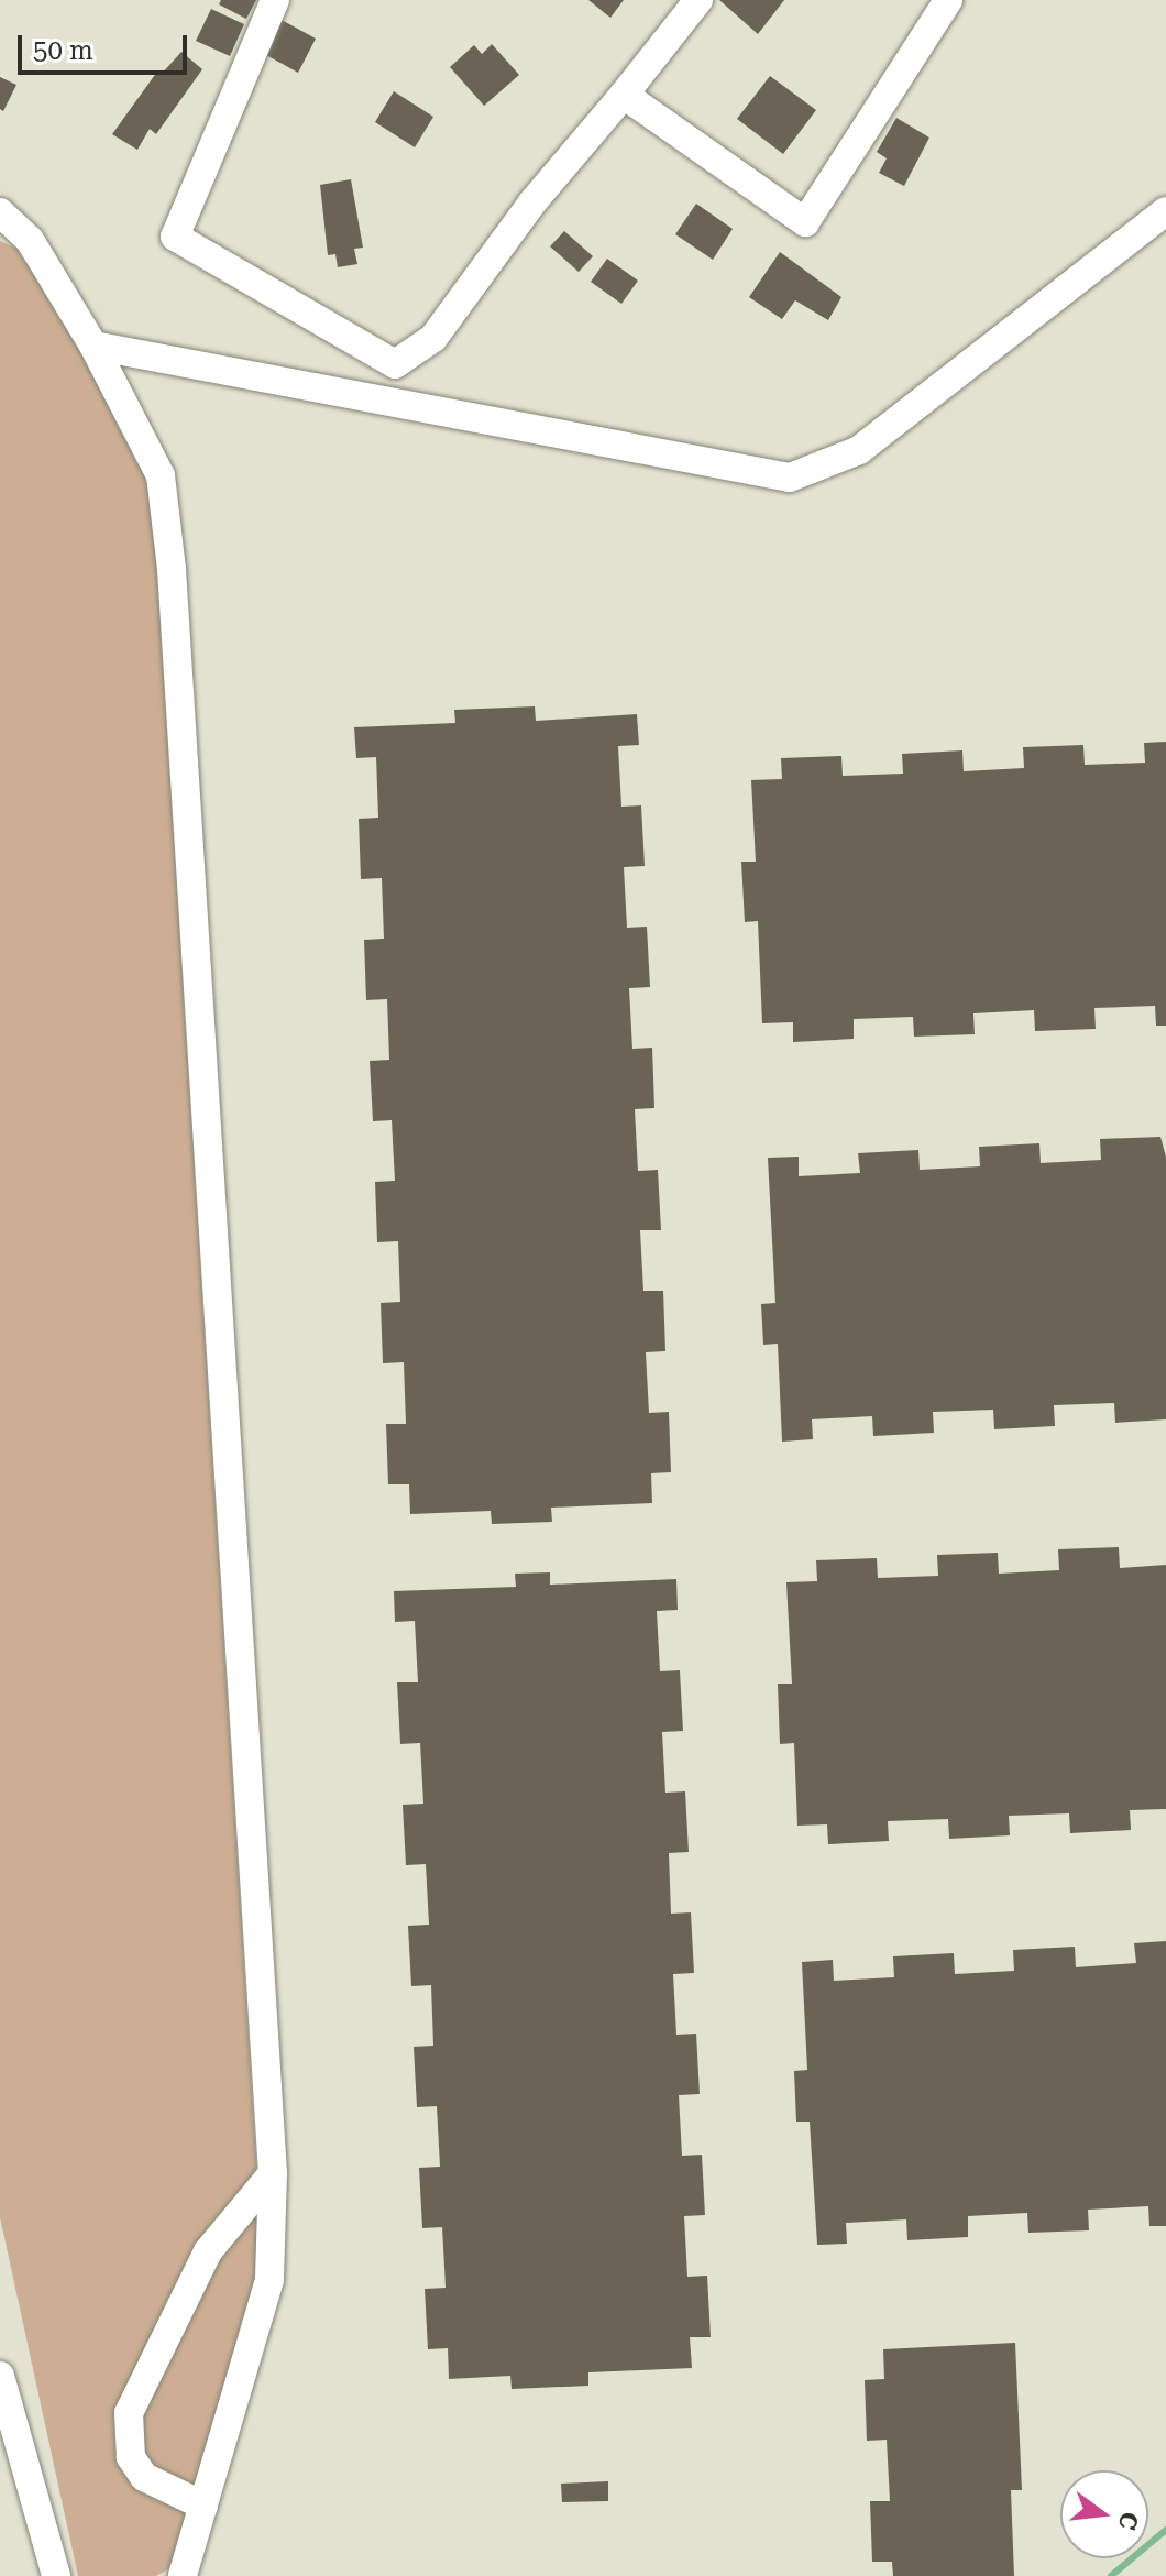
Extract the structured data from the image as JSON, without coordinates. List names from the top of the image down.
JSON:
{
  "scale_bar": "50 m",
  "north": "right"
}
